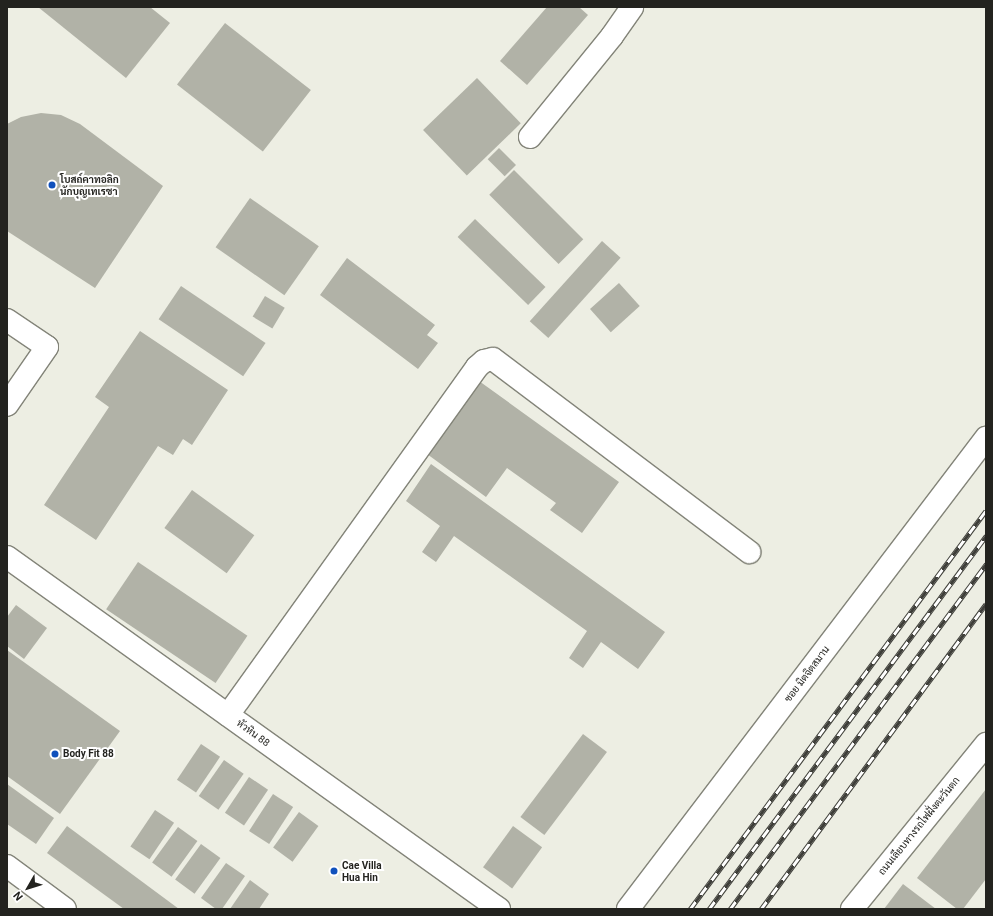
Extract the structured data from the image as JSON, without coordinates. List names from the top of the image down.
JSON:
{
  "streets": {
    "street": ["ซอย มิตจิตสมาน", "หัวหิน 88", "ถนนเลียบทางรถไฟฝั่งตะวันตก"]
  },
  "places": ["โบสถ์คาทอลิก นักบุญเทเรซา", "Body Fit 88", "Cae Villa Hua Hin"],
  "north": "bottom left"
}
